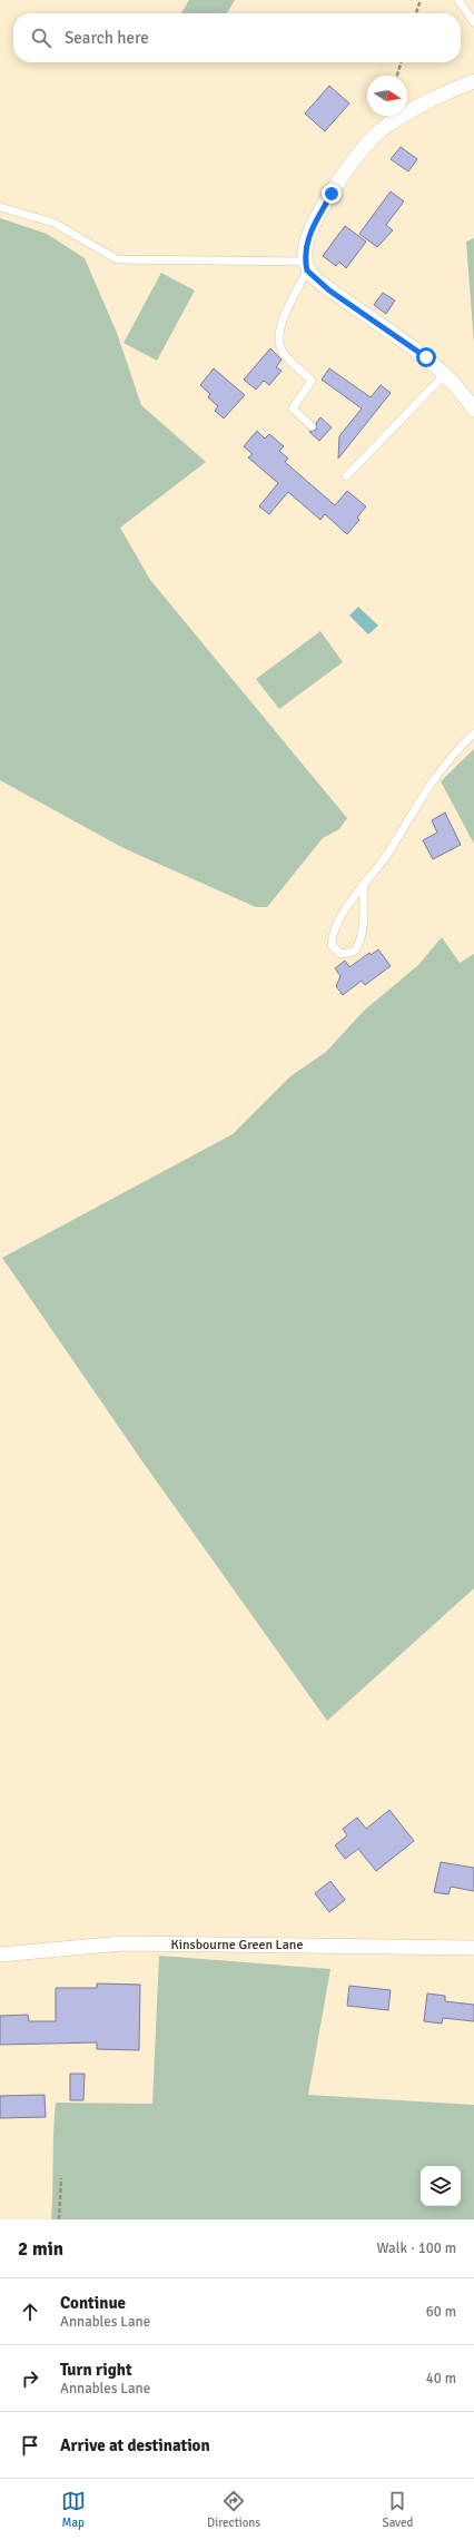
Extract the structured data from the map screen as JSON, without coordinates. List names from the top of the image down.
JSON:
{
  "streets": {
    "street": ["Kinsbourne Green Lane"]
  },
  "north": "right",
  "page": {
    "search": "Search here",
    "heading": ["2 min", "Walk · 100 m"],
    "list": [
      ["Continue", "Annables Lane", "60 m"],
      ["Turn right", "Annables Lane", "40 m"],
      "Arrive at destination"
    ],
    "nav": ["Map", "Directions", "Saved"]
  }
}
